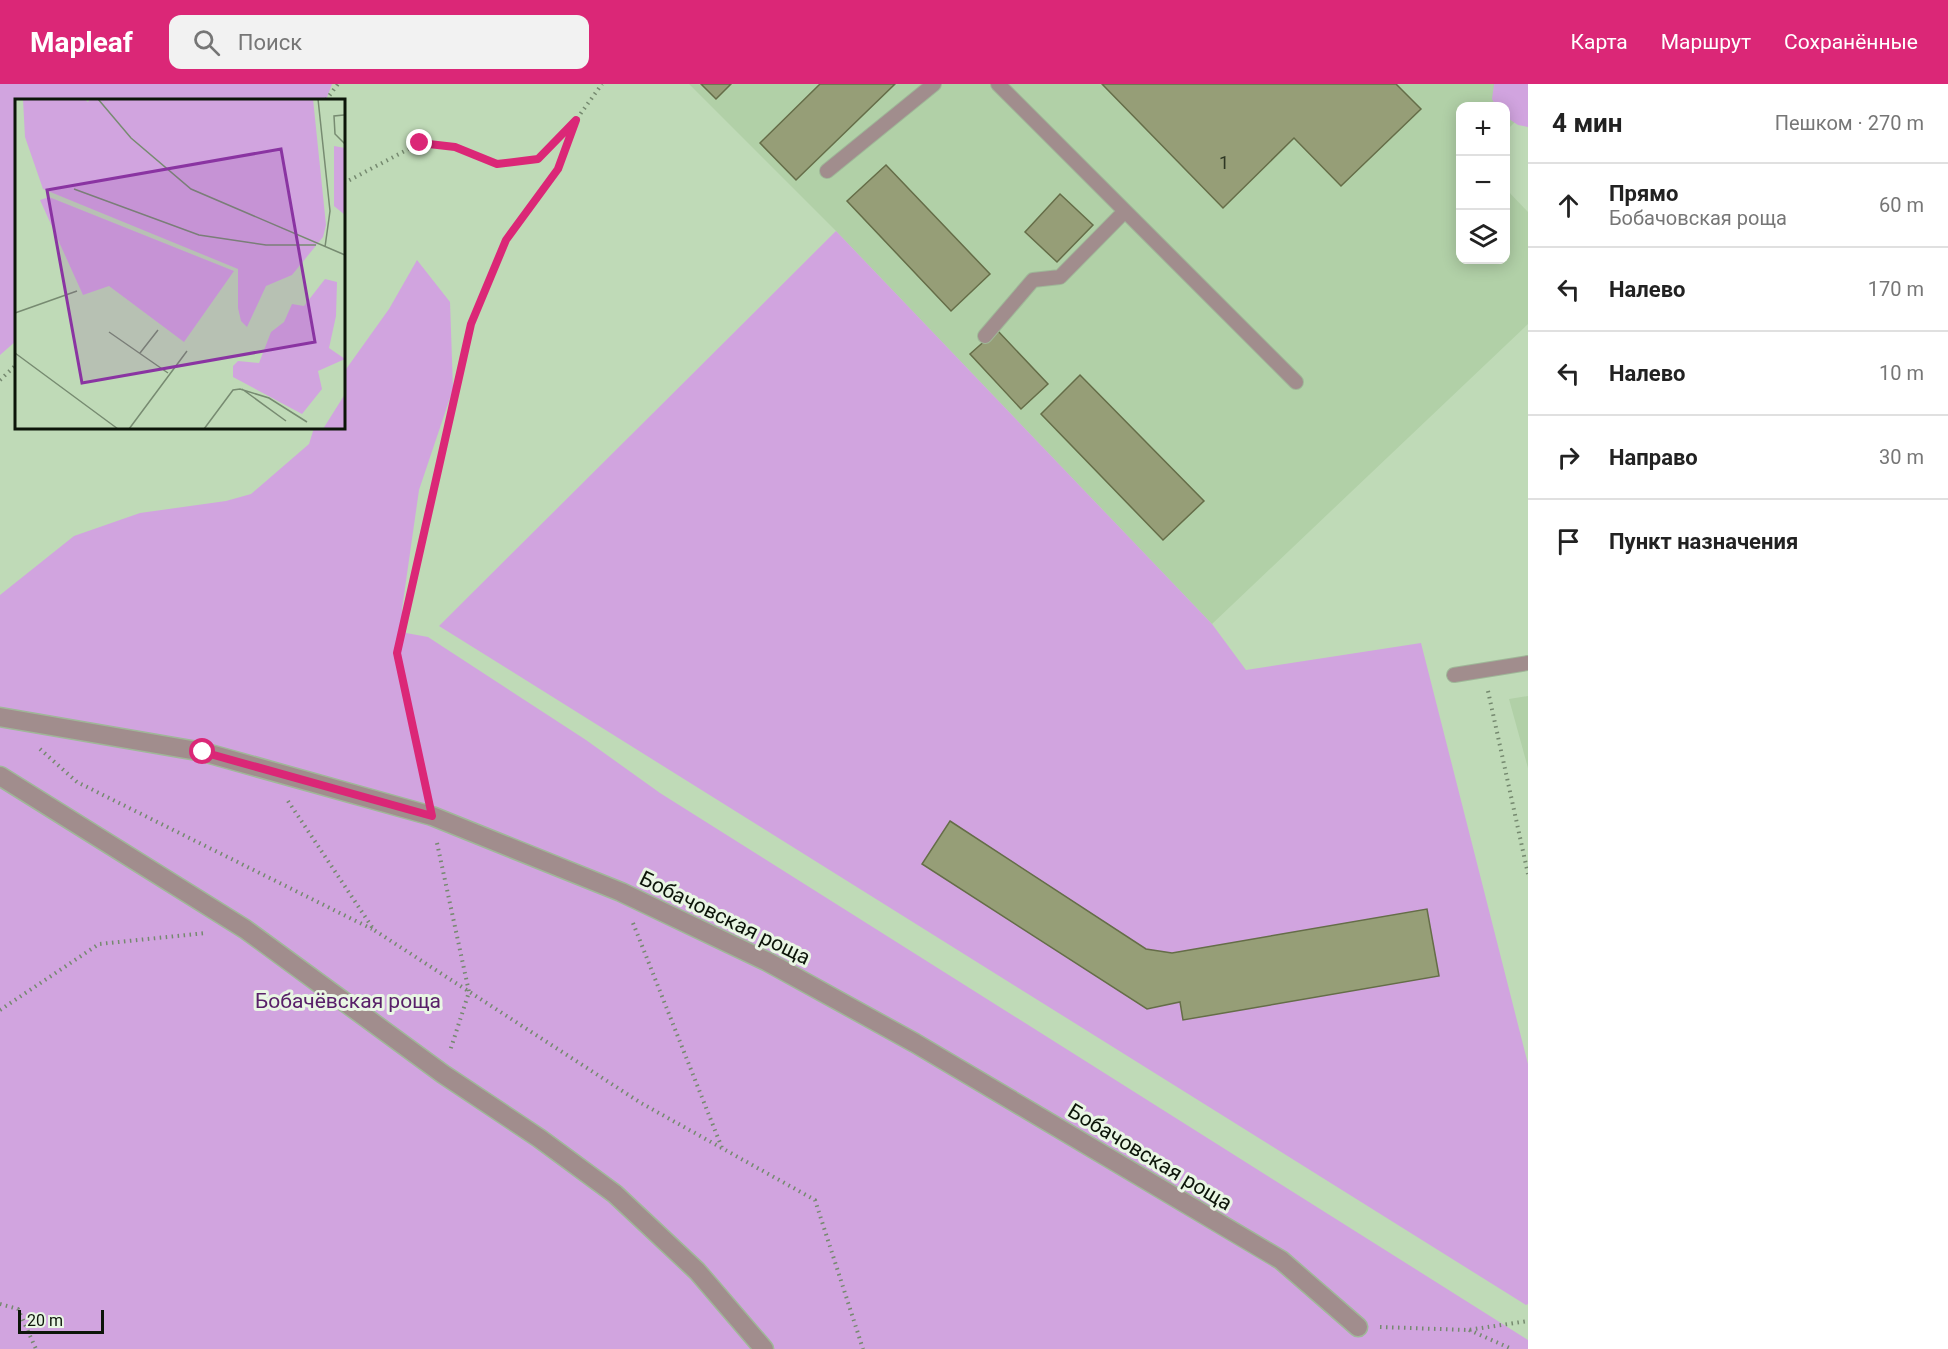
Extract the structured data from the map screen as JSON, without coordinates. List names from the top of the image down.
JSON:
{
  "streets": {
    "street": ["Бобачовская роща"]
  },
  "parks": ["Бобачёвская роща"],
  "house_numbers": ["1"],
  "scale_bar": "20 m",
  "page": {
    "header": "Mapleaf",
    "search": "Поиск",
    "nav": ["Карта", "Маршрут", "Сохранённые"],
    "heading": ["4 мин", "Пешком · 270 m"],
    "map_buttons": ["+", "−"],
    "list": [
      ["Прямо", "Бобачовская роща", "60 m"],
      ["Налево", "170 m"],
      ["Налево", "10 m"],
      ["Направо", "30 m"],
      "Пункт назначения"
    ],
    "scale": "20 m"
  }
}
